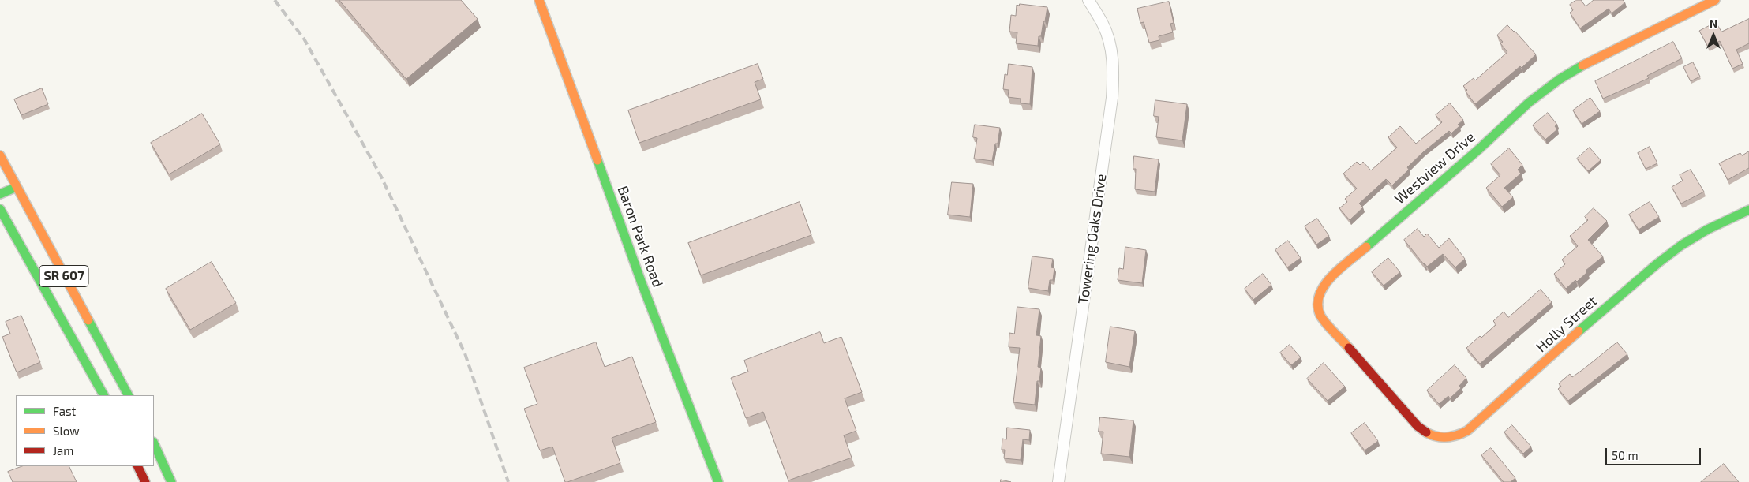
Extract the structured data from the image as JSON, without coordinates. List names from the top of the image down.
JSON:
{
  "streets": {
    "street": [
      "Westview Drive",
      "Baron Park Road",
      "Towering Oaks Drive",
      "SR 607",
      "Holly Street"
    ]
  },
  "crossings": [
    ["Westview Drive", "Holly Street"]
  ],
  "legend": ["Fast", "Slow", "Jam"],
  "scale_bar": "50 m",
  "north": "top"
}
